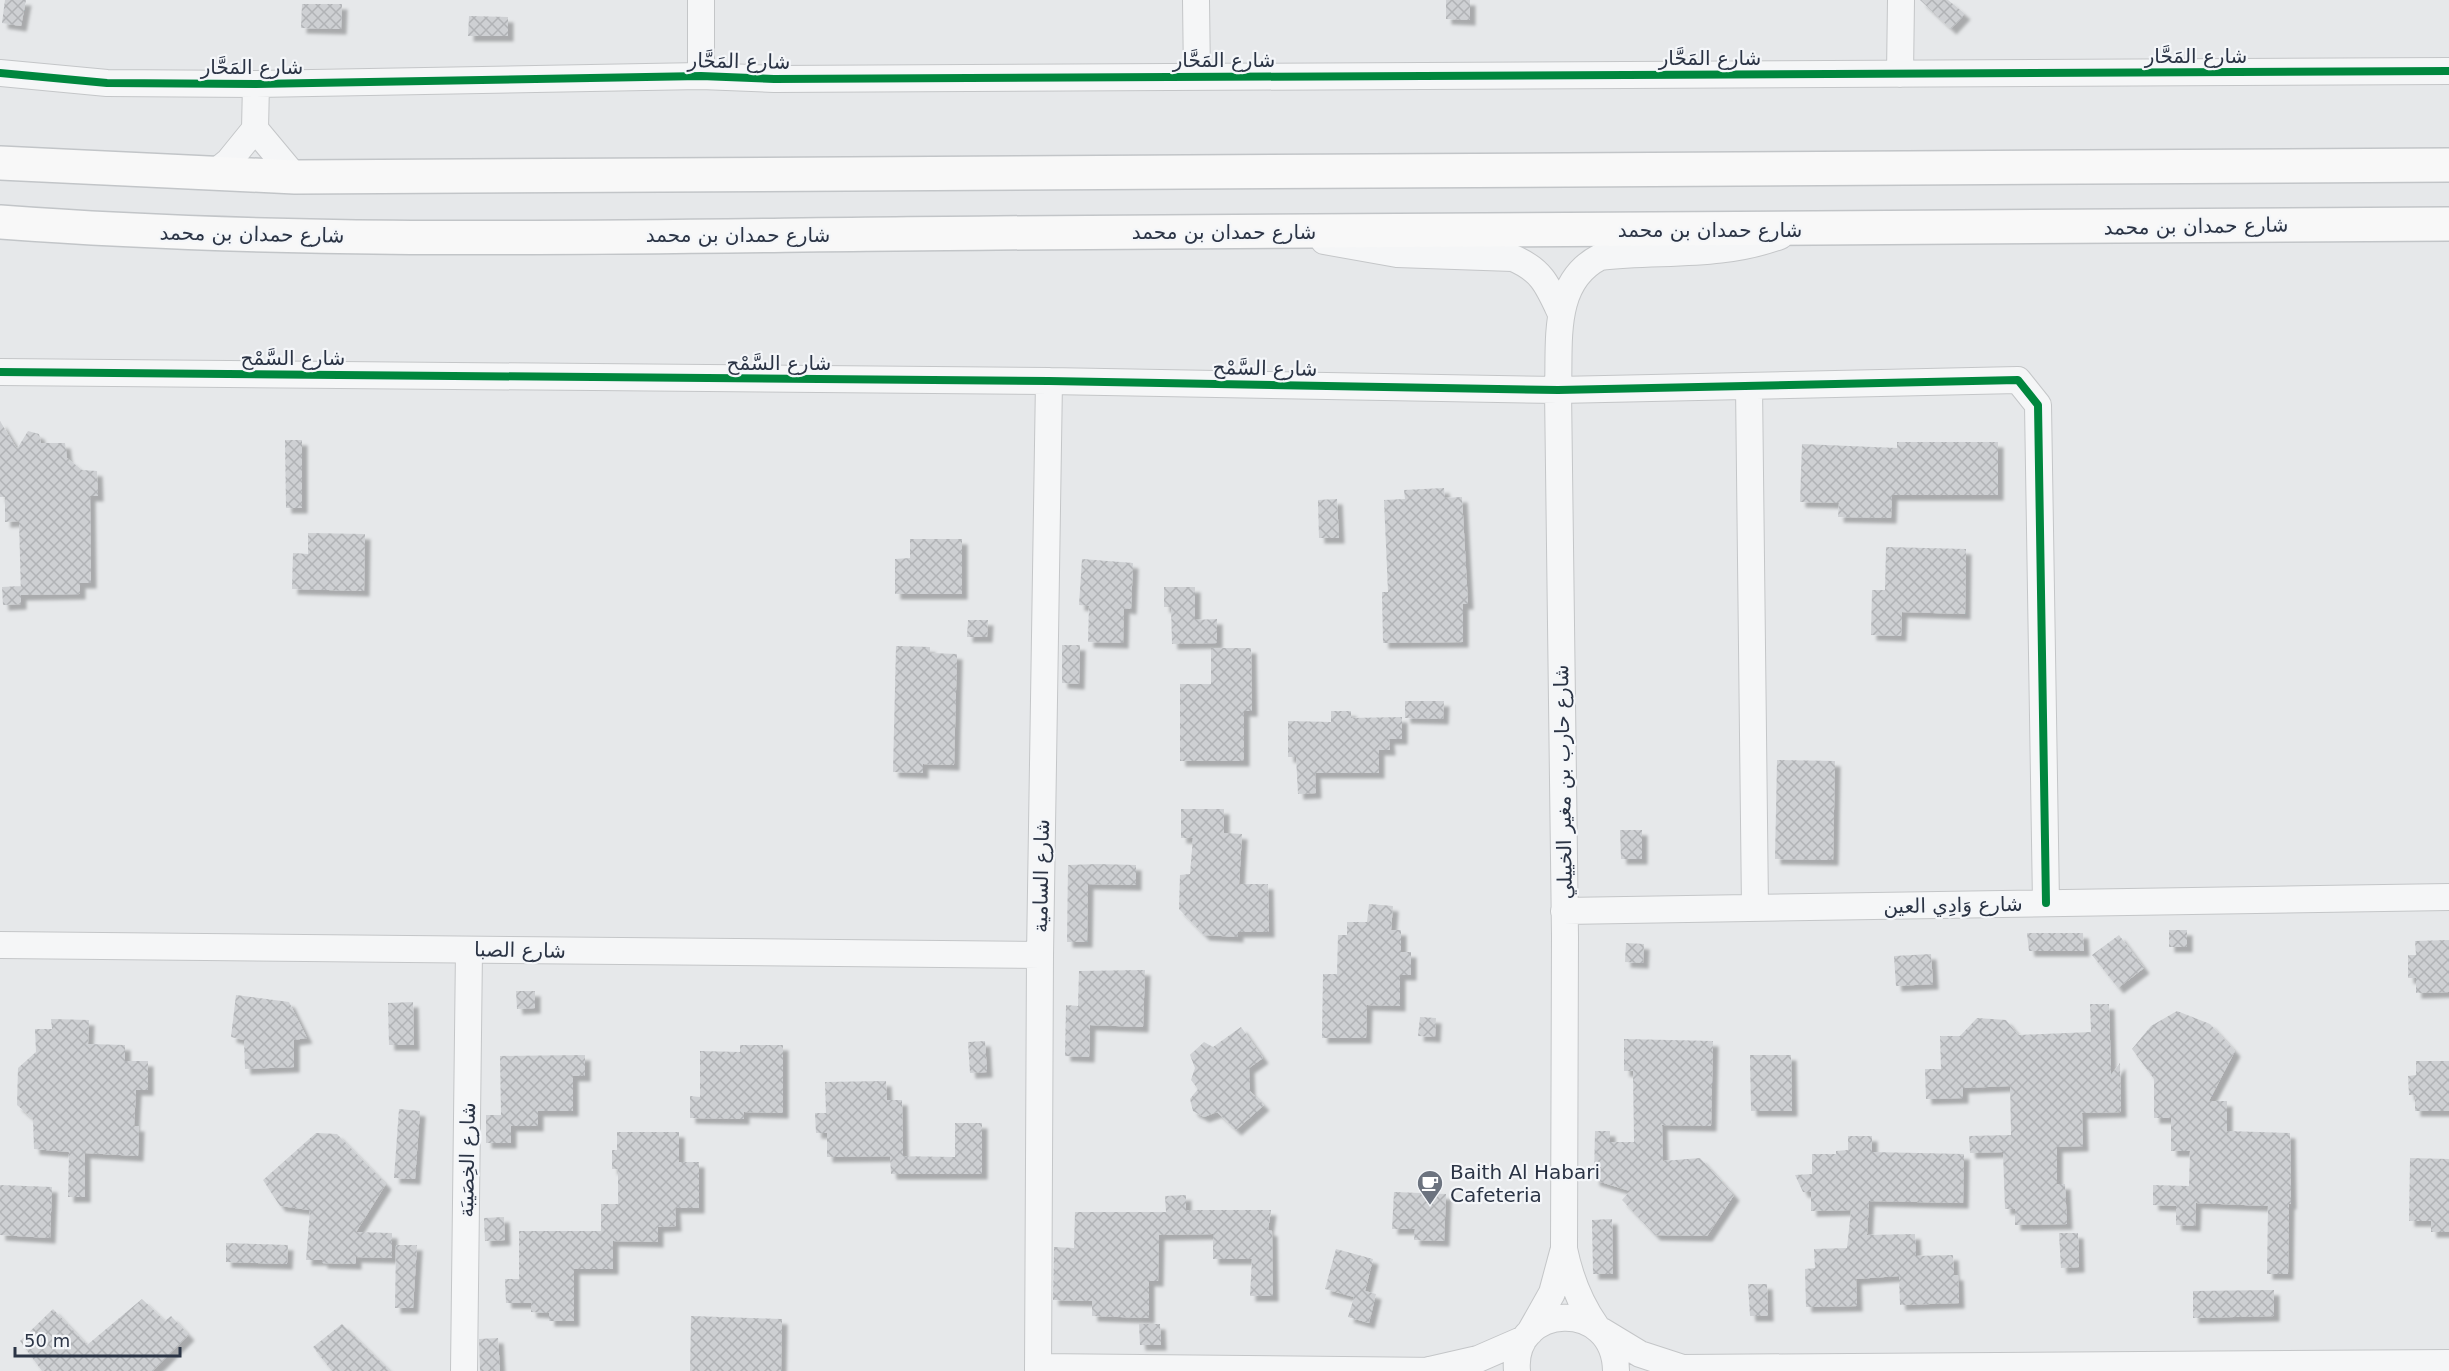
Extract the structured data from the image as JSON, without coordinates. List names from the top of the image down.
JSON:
{
  "streets": {
    "main road": ["شارع حمدان بن محمد"],
    "street": [
      "شارع المَحَّار",
      "شارع السَّمْح",
      "شارع حارب بن مغير الخييلي",
      "شارع السامية",
      "شارع وَادِي العين",
      "شارع الصبا",
      "شارع الخِصَيبَة"
    ]
  },
  "crossings": [
    ["شارع حمدان بن محمد", "شارع حارب بن مغير الخييلي"],
    ["شارع السَّمْح", "شارع حارب بن مغير الخييلي"],
    ["شارع السَّمْح", "شارع السامية"],
    ["شارع السَّمْح", "شارع وَادِي العين"],
    ["شارع حارب بن مغير الخييلي", "شارع وَادِي العين"],
    ["شارع السامية", "شارع الصبا"],
    ["شارع الصبا", "شارع الخِصَيبَة"]
  ],
  "places": {
    "cafe": ["Baith Al Habari Cafeteria"]
  },
  "scale_bar": "50 m"
}
